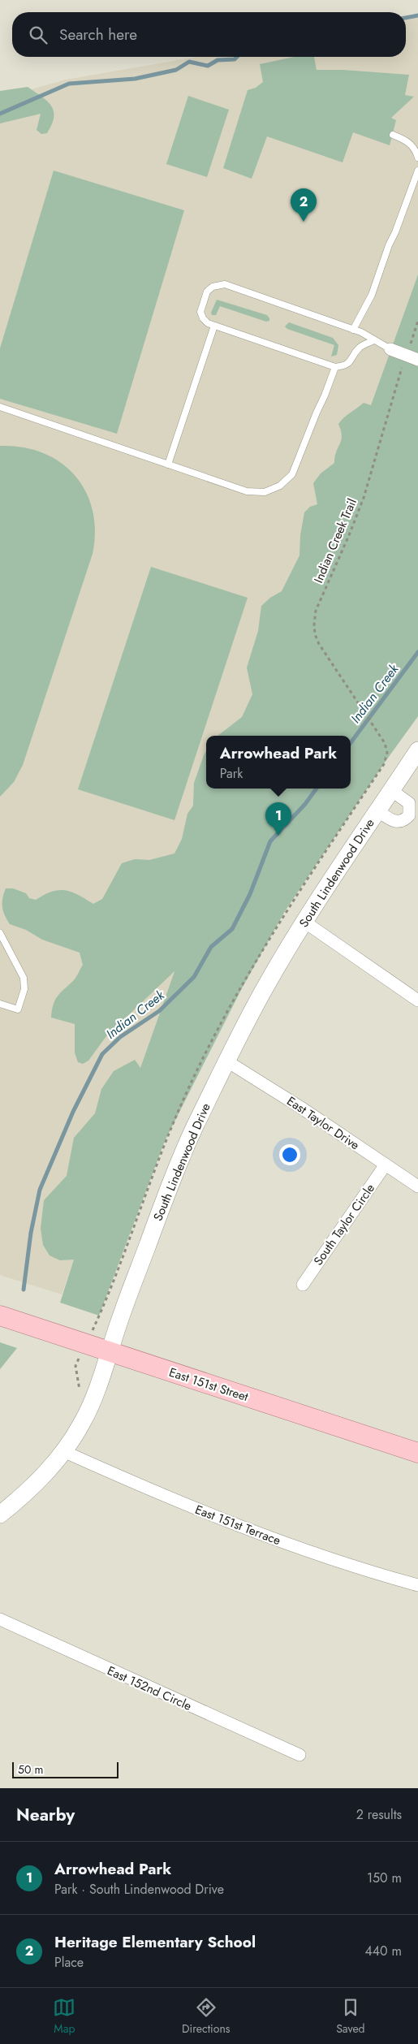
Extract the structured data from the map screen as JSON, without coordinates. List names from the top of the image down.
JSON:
{
  "streets": {
    "main road": ["East 151st Street"],
    "street": [
      "South Lindenwood Drive",
      "East Taylor Drive",
      "South Taylor Circle",
      "East 151st Terrace",
      "East 152nd Circle"
    ],
    "path": ["Indian Creek Trail"]
  },
  "crossings": [
    ["South Lindenwood Drive", "East Taylor Drive"],
    ["South Lindenwood Drive", "East 151st Street"],
    ["South Lindenwood Drive", "East 151st Terrace"],
    ["East Taylor Drive", "South Taylor Circle"]
  ],
  "water": ["Indian Creek"],
  "scale_bar": "50 m",
  "page": {
    "search": "Search here",
    "pins": ["2", "1"],
    "popup": ["Arrowhead Park", "Park"],
    "scale": "50 m",
    "heading": ["Nearby", "2 results"],
    "list": [
      {
        "mark": "1",
        "name": "Arrowhead Park",
        "note": "Park · South Lindenwood Drive",
        "value": "150 m"
      },
      {
        "mark": "2",
        "name": "Heritage Elementary School",
        "note": "Place",
        "value": "440 m"
      }
    ],
    "nav": ["Map", "Directions", "Saved"]
  }
}
